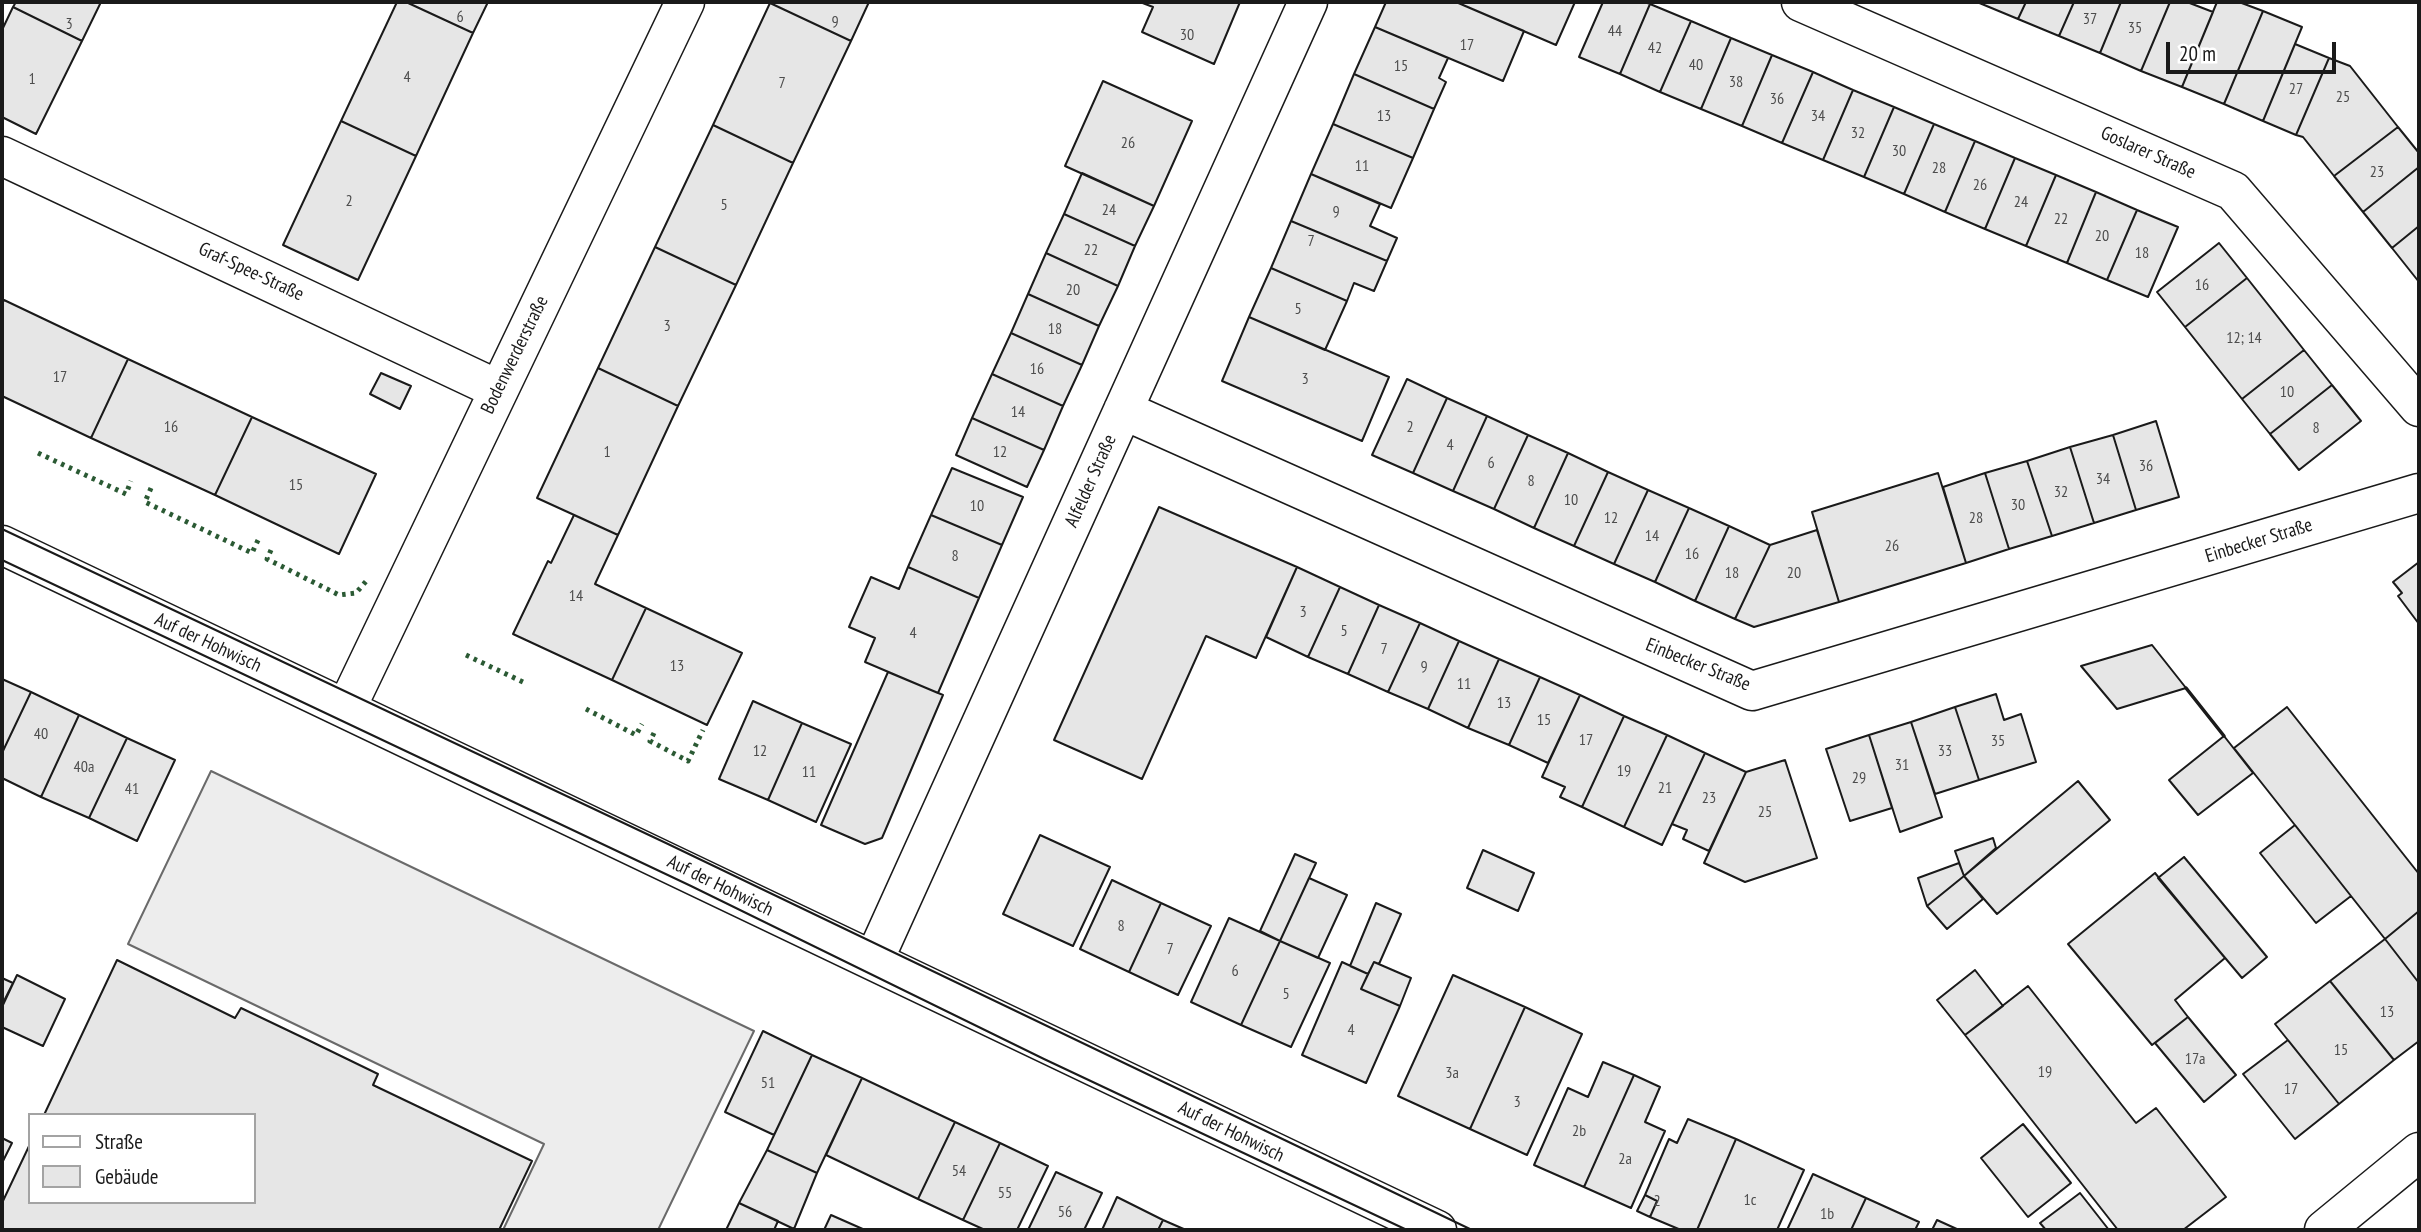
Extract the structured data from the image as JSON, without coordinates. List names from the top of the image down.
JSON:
{
  "streets": {
    "street": [
      "Goslarer Straße",
      "Graf-Spee-Straße",
      "Bodenwerderstraße",
      "Alfelder Straße",
      "Einbecker Straße",
      "Auf der Hohwisch"
    ]
  },
  "crossings": [
    ["Graf-Spee-Straße", "Bodenwerderstraße"],
    ["Bodenwerderstraße", "Auf der Hohwisch"],
    ["Alfelder Straße", "Einbecker Straße"],
    ["Alfelder Straße", "Auf der Hohwisch"]
  ],
  "house_numbers": [
    "6",
    "37",
    "9",
    "3",
    "35",
    "44",
    "30",
    "17",
    "42",
    "40",
    "15",
    "4",
    "1",
    "38",
    "7",
    "27",
    "25",
    "36",
    "13",
    "34",
    "32",
    "26",
    "30",
    "11",
    "28",
    "23",
    "26",
    "2",
    "24",
    "5",
    "24",
    "9",
    "22",
    "20",
    "7",
    "22",
    "18",
    "16",
    "20",
    "5",
    "3",
    "18",
    "12; 14",
    "16",
    "17",
    "3",
    "10",
    "14",
    "16",
    "2",
    "8",
    "4",
    "1",
    "12",
    "6",
    "36",
    "34",
    "8",
    "15",
    "32",
    "10",
    "30",
    "10",
    "12",
    "28",
    "14",
    "26",
    "16",
    "8",
    "18",
    "20",
    "14",
    "3",
    "5",
    "4",
    "7",
    "13",
    "9",
    "11",
    "13",
    "15",
    "40",
    "17",
    "35",
    "12",
    "33",
    "31",
    "40a",
    "19",
    "11",
    "29",
    "21",
    "41",
    "23",
    "25",
    "8",
    "7",
    "6",
    "5",
    "13",
    "4",
    "15",
    "17a",
    "19",
    "3a",
    "51",
    "17",
    "3",
    "2b",
    "2a",
    "54",
    "55",
    "1c",
    "2",
    "56",
    "1b"
  ],
  "legend": ["Straße", "Gebäude"],
  "scale_bar": "20 m"
}
